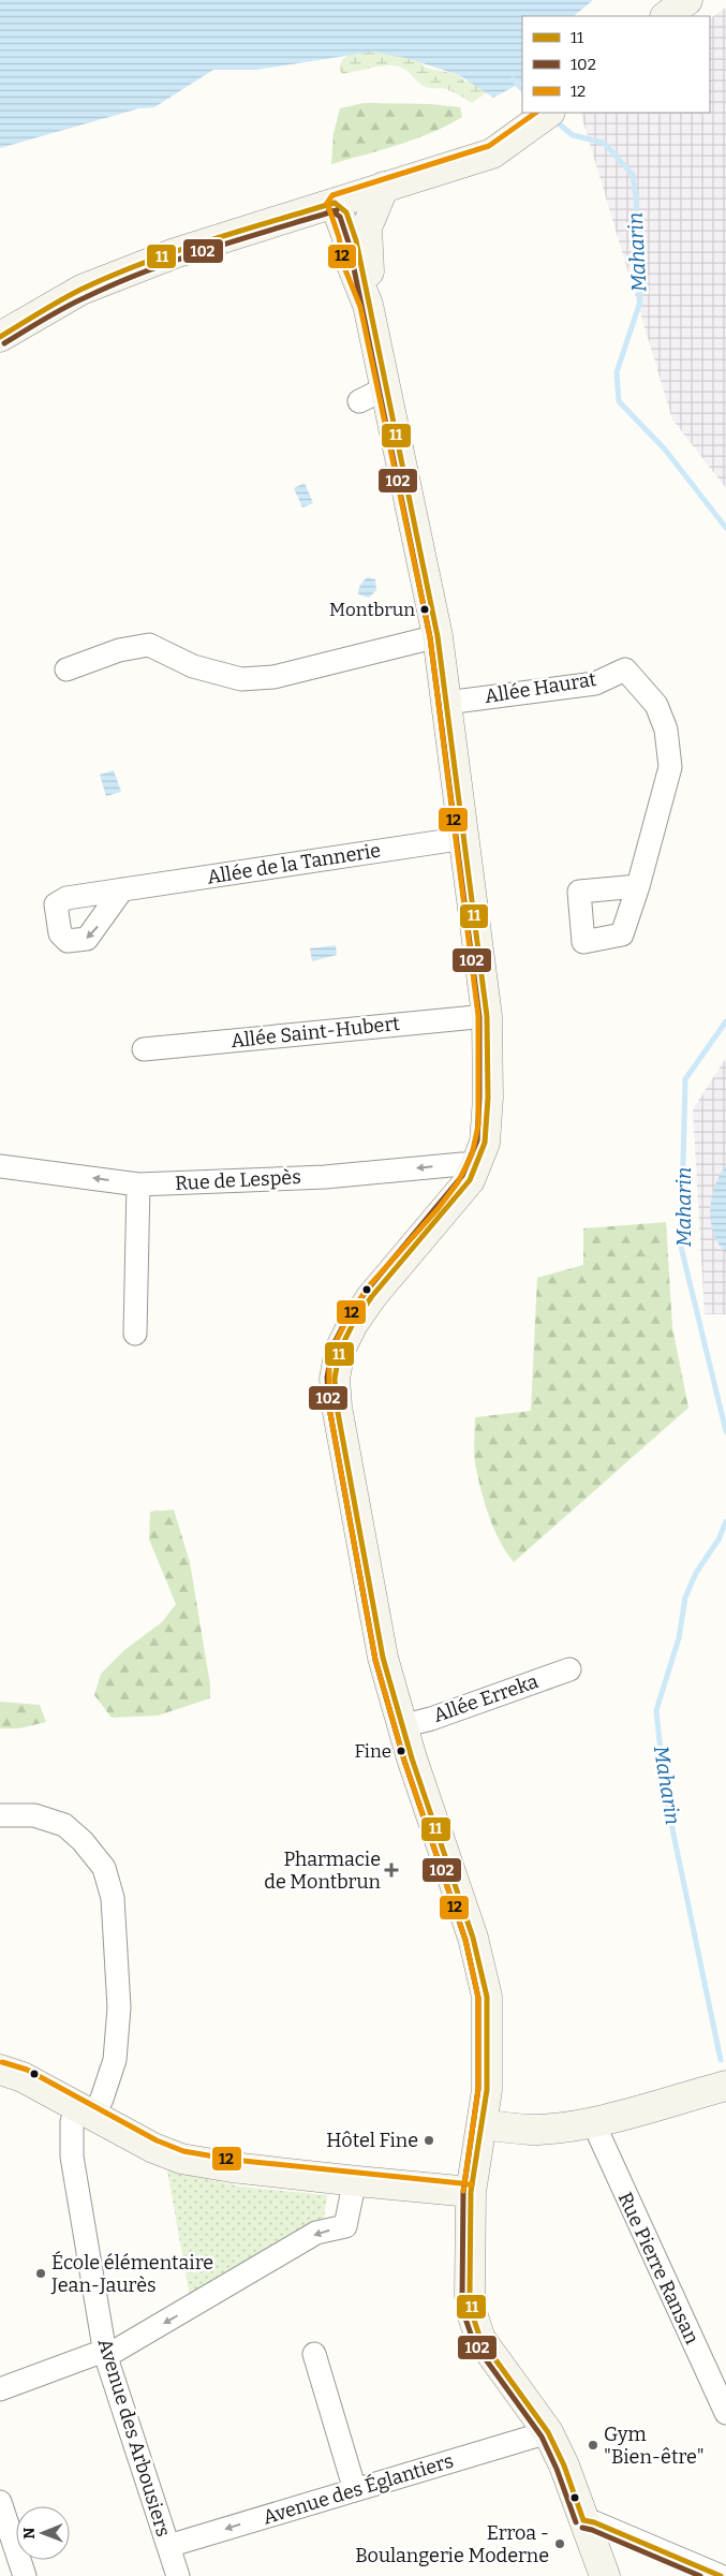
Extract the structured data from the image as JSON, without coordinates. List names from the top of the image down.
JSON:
{
  "streets": {
    "street": [
      "Allée Haurat",
      "Allée de la Tannerie",
      "Allée Saint-Hubert",
      "Rue de Lespès",
      "Allée Erreka",
      "Rue Pierre Ransan",
      "Avenue des Arbousiers",
      "Avenue des Églantiers"
    ]
  },
  "crossings": [
    ["Avenue des Arbousiers", "Avenue des Églantiers"]
  ],
  "one_way": ["Rue de Lespès", "Avenue des Églantiers"],
  "water": ["Maharin"],
  "places": {
    "other": [
      "Montbrun",
      "Fine",
      "Hôtel Fine",
      "École élémentaire Jean-Jaurès",
      "Gym \"Bien-être\"",
      "Erroa - Boulangerie Moderne"
    ],
    "health": ["Pharmacie de Montbrun"]
  },
  "lines": ["transit line 12", "transit line 11", "transit line 102"],
  "legend": ["11", "102", "12"],
  "north": "left"
}
